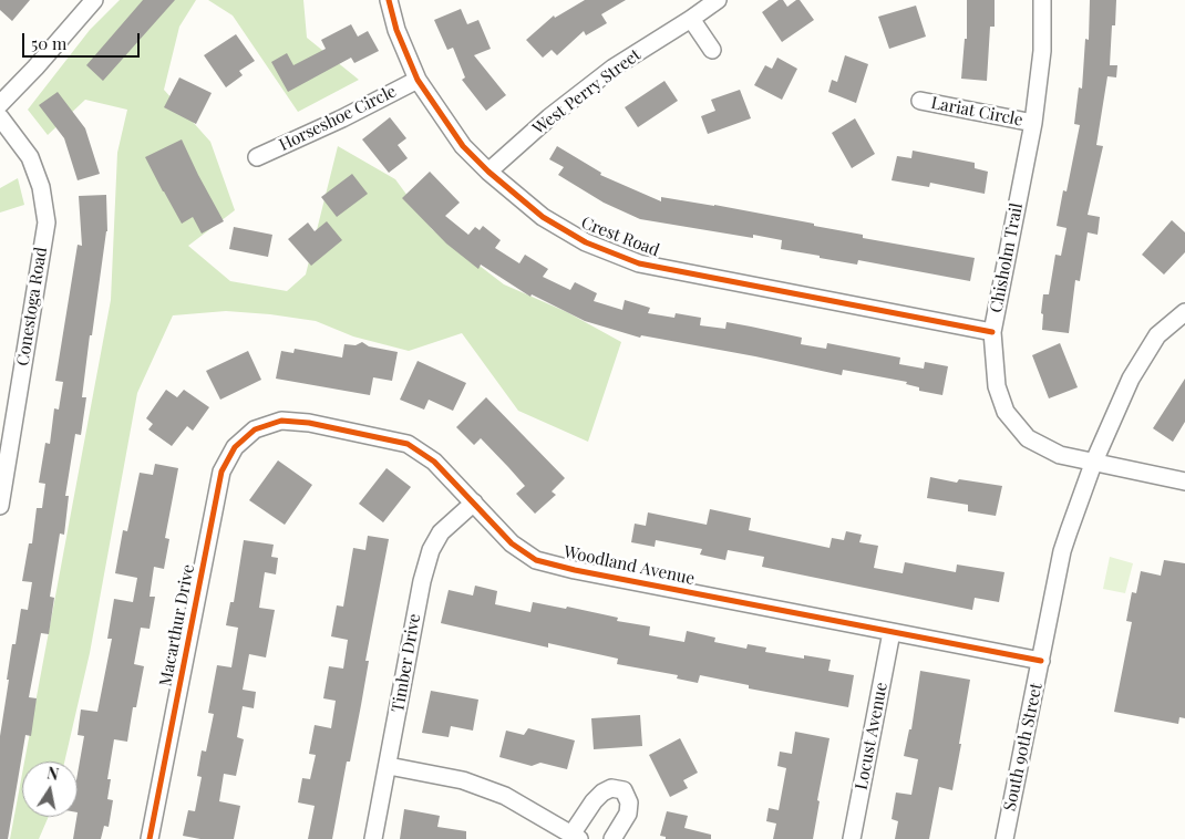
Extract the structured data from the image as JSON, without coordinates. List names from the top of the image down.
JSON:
{
  "streets": {
    "street": [
      "West Perry Street",
      "Lariat Circle",
      "Horseshoe Circle",
      "Crest Road",
      "Chisholm Trail",
      "Conestoga Road",
      "Woodland Avenue",
      "Macarthur Drive",
      "Timber Drive",
      "Locust Avenue",
      "South 90th Street"
    ]
  },
  "crossings": [
    ["West Perry Street", "Crest Road"],
    ["Lariat Circle", "Chisholm Trail"],
    ["Horseshoe Circle", "Crest Road"],
    ["Crest Road", "Chisholm Trail"],
    ["Chisholm Trail", "South 90th Street"],
    ["Woodland Avenue", "Macarthur Drive"],
    ["Woodland Avenue", "Timber Drive"],
    ["Woodland Avenue", "Locust Avenue"],
    ["Woodland Avenue", "South 90th Street"]
  ],
  "scale_bar": "50 m",
  "north": "top"
}
